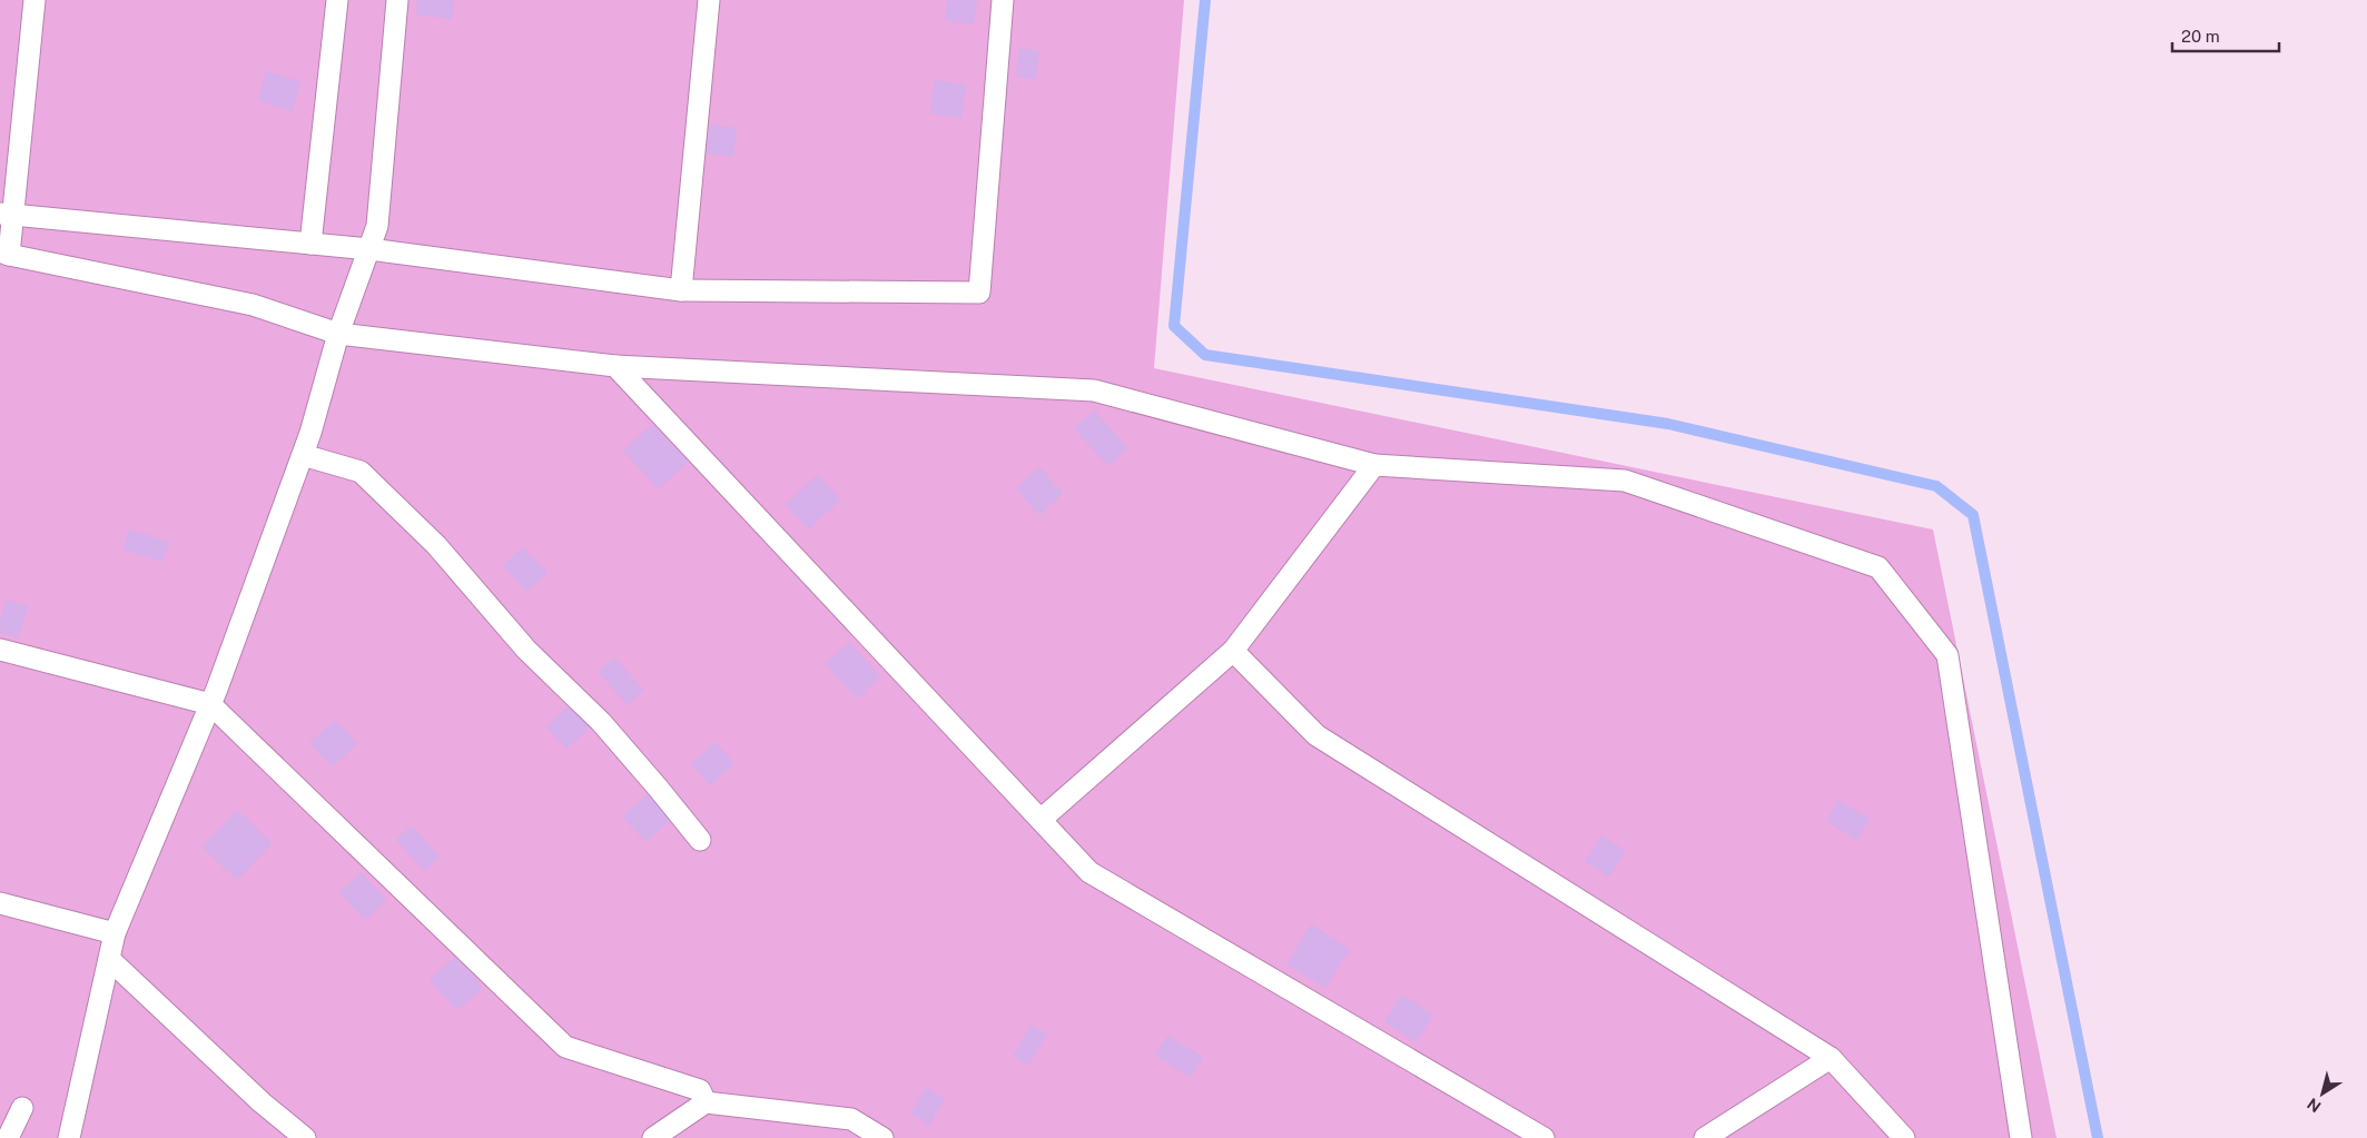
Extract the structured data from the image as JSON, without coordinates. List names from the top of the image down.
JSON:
{
  "scale_bar": "20 m",
  "north": "bottom left"
}
